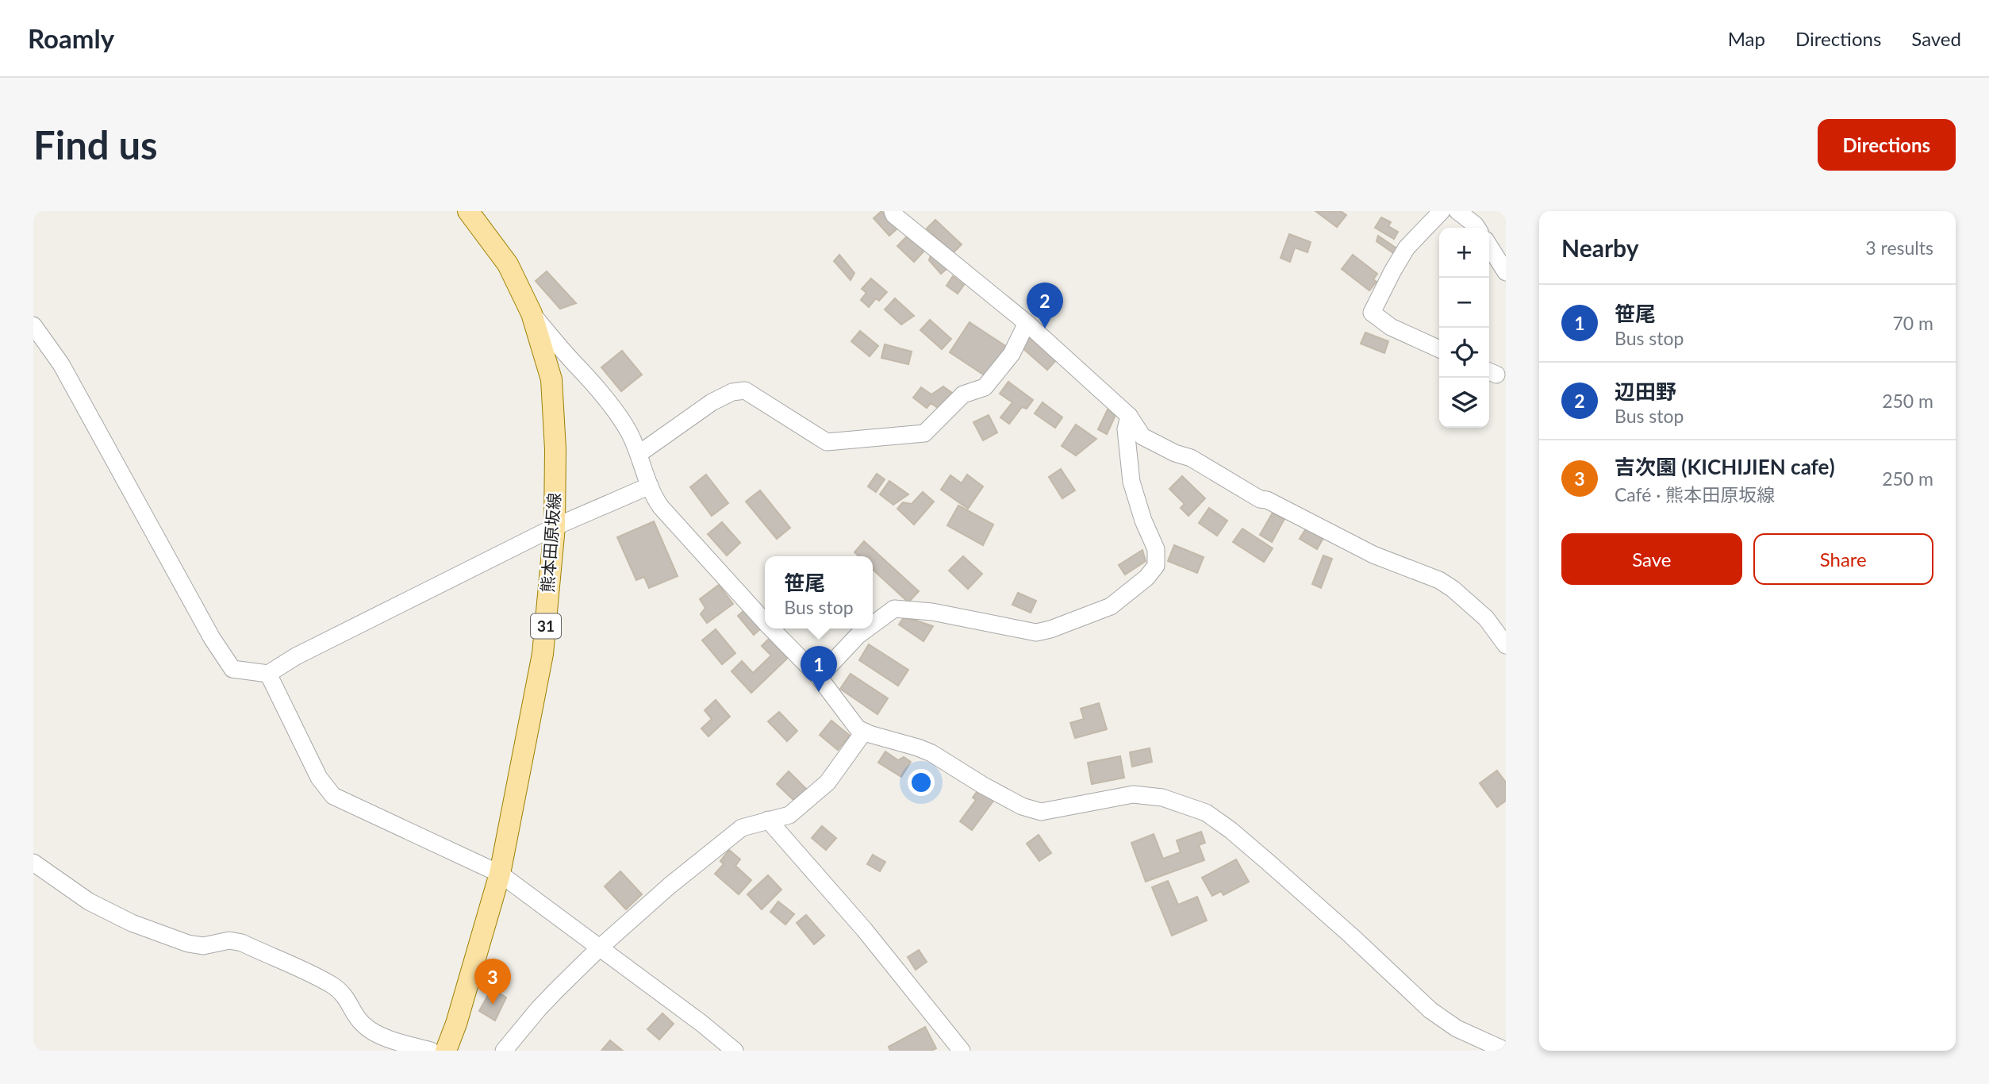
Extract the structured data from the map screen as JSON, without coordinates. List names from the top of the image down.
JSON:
{
  "streets": {
    "main road": ["熊本田原坂線", "31"]
  },
  "page": {
    "header": "Roamly",
    "nav": ["Map", "Directions", "Saved"],
    "buttons": [
      "Directions",
      ["Save", "Share"]
    ],
    "title": "Find us",
    "heading": ["Nearby", "3 results"],
    "map_buttons": ["+", "−"],
    "pins": ["2", "1", "3"],
    "list": [
      {
        "mark": "1",
        "name": "笹尾",
        "note": "Bus stop",
        "value": "70 m"
      },
      {
        "mark": "2",
        "name": "辺田野",
        "note": "Bus stop",
        "value": "250 m"
      },
      {
        "mark": "3",
        "name": "吉次園 (KICHIJIEN cafe)",
        "note": "Café · 熊本田原坂線",
        "value": "250 m"
      }
    ],
    "popup": ["笹尾", "Bus stop"]
  }
}
